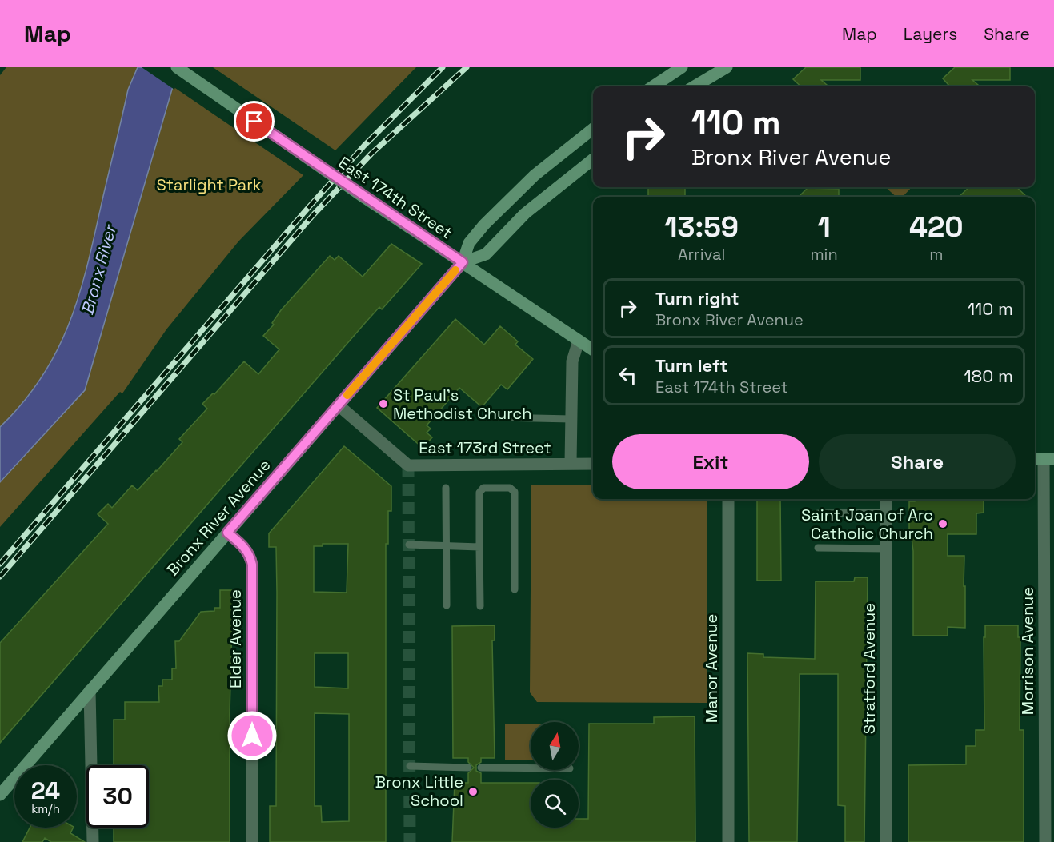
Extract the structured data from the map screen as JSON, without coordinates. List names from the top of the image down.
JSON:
{
  "streets": {
    "main road": ["East 174th Street", "Bronx River Avenue"],
    "street": [
      "East 173rd Street",
      "Elder Avenue",
      "Morrison Avenue",
      "Manor Avenue",
      "Stratford Avenue"
    ]
  },
  "crossings": [
    ["East 174th Street", "Bronx River Avenue"],
    ["East 173rd Street", "Bronx River Avenue"],
    ["Bronx River Avenue", "Elder Avenue"]
  ],
  "water": ["Bronx River"],
  "parks": ["Starlight Park"],
  "places": ["St Paul's Methodist Church", "Saint Joan of Arc Catholic Church", "Bronx Little School"],
  "north": "top",
  "page": {
    "header": "Map",
    "nav": ["Map", "Layers", "Share"],
    "turn": ["110 m", "Bronx River Avenue"],
    "eta": [
      "13:59",
      "Arrival",
      "1",
      "min",
      "420",
      "m"
    ],
    "list": [
      {
        "name": "Turn right",
        "note": "Bronx River Avenue",
        "value": "110 m"
      },
      {
        "name": "Turn left",
        "note": "East 174th Street",
        "value": "180 m"
      }
    ],
    "buttons": ["Exit", "Share"],
    "speed": "24 km/h",
    "limit": "30"
  }
}
